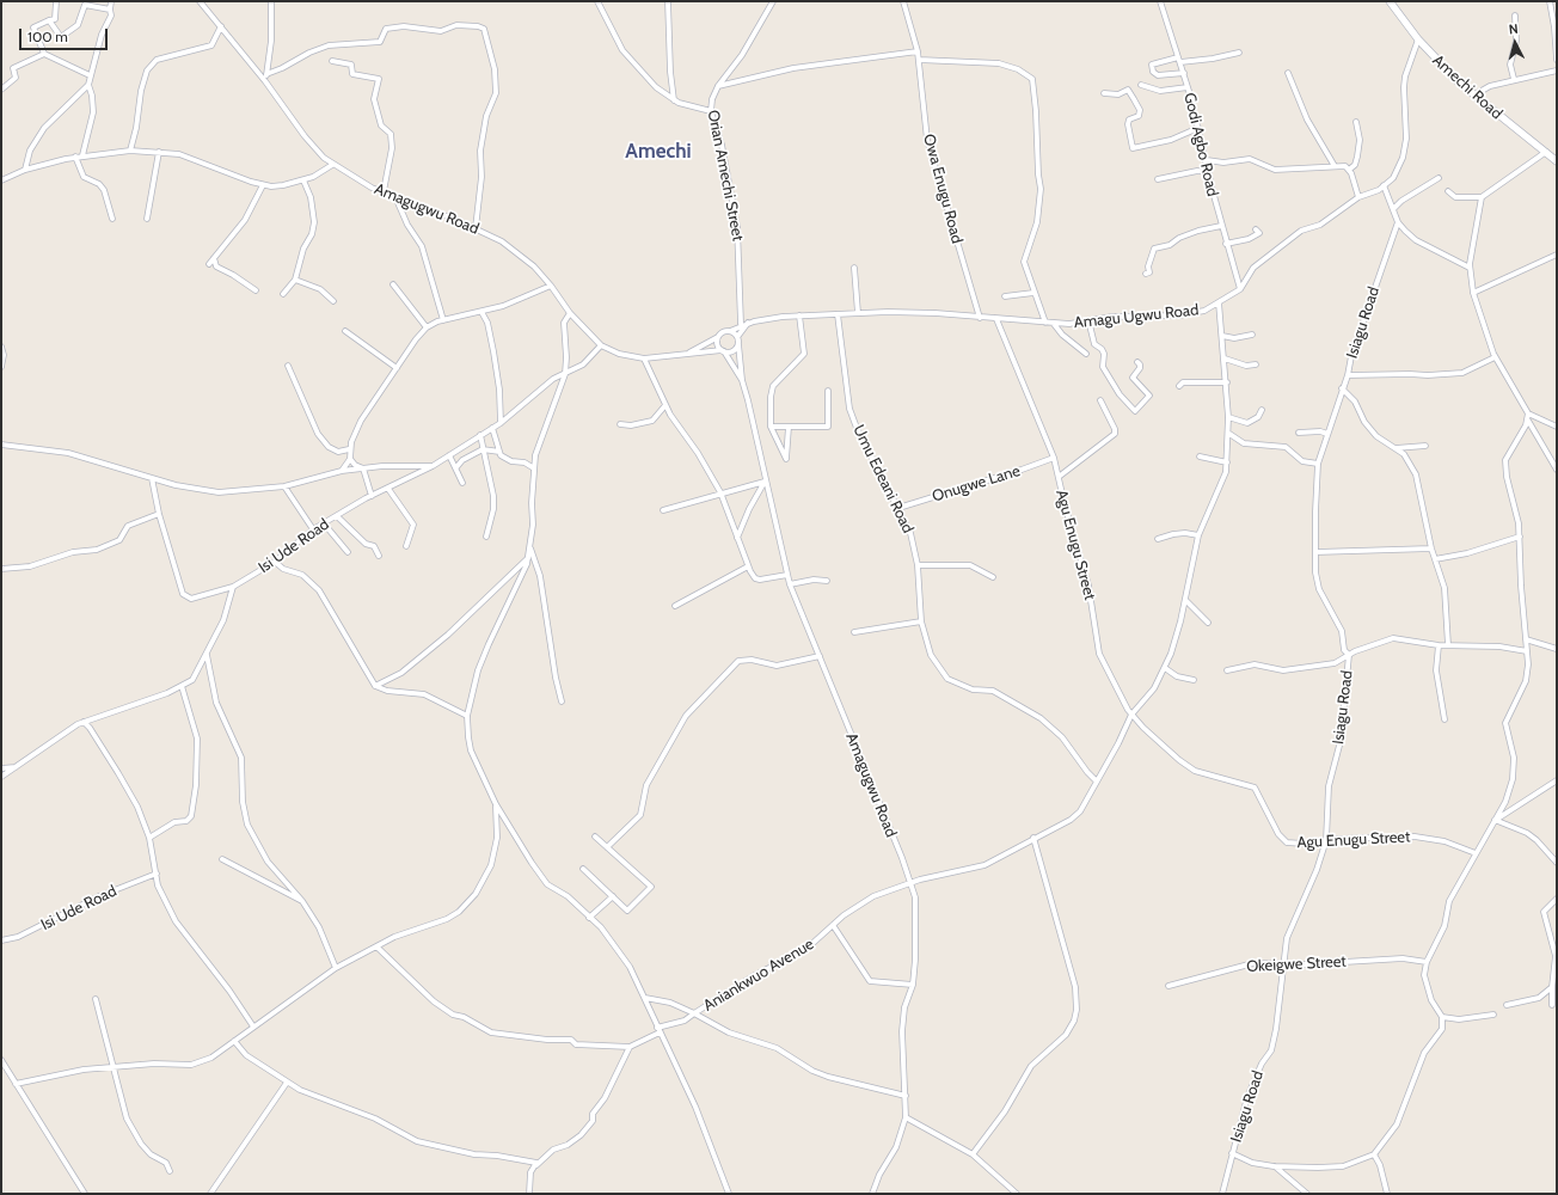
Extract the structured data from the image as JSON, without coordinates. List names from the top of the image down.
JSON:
{
  "streets": {
    "main road": ["Amechi Road"],
    "street": [
      "Godi Agbo Road",
      "Orian Amechi Street",
      "Owa Enugu Road",
      "Amagugwu Road",
      "Amagu Ugwu Road",
      "Isiagu Road",
      "Umu Edeani Road",
      "Onugwe Lane",
      "Agu Enugu Street",
      "Isi Ude Road",
      "Okeigwe Street",
      "Aniankwuo Avenue"
    ]
  },
  "crossings": [
    ["Amechi Road", "Amagu Ugwu Road"],
    ["Godi Agbo Road", "Amagu Ugwu Road"],
    ["Orian Amechi Street", "Amagu Ugwu Road"],
    ["Owa Enugu Road", "Amagu Ugwu Road"],
    ["Amagugwu Road", "Isi Ude Road"],
    ["Amagugwu Road", "Aniankwuo Avenue"],
    ["Amagu Ugwu Road", "Umu Edeani Road"],
    ["Amagu Ugwu Road", "Agu Enugu Street"],
    ["Amagu Ugwu Road", "Aniankwuo Avenue"],
    ["Isiagu Road", "Agu Enugu Street"],
    ["Isiagu Road", "Okeigwe Street"],
    ["Umu Edeani Road", "Onugwe Lane"],
    ["Umu Edeani Road", "Aniankwuo Avenue"],
    ["Onugwe Lane", "Agu Enugu Street"],
    ["Agu Enugu Street", "Aniankwuo Avenue"]
  ],
  "districts": ["Amechi"],
  "scale_bar": "100 m",
  "north": "top"
}
